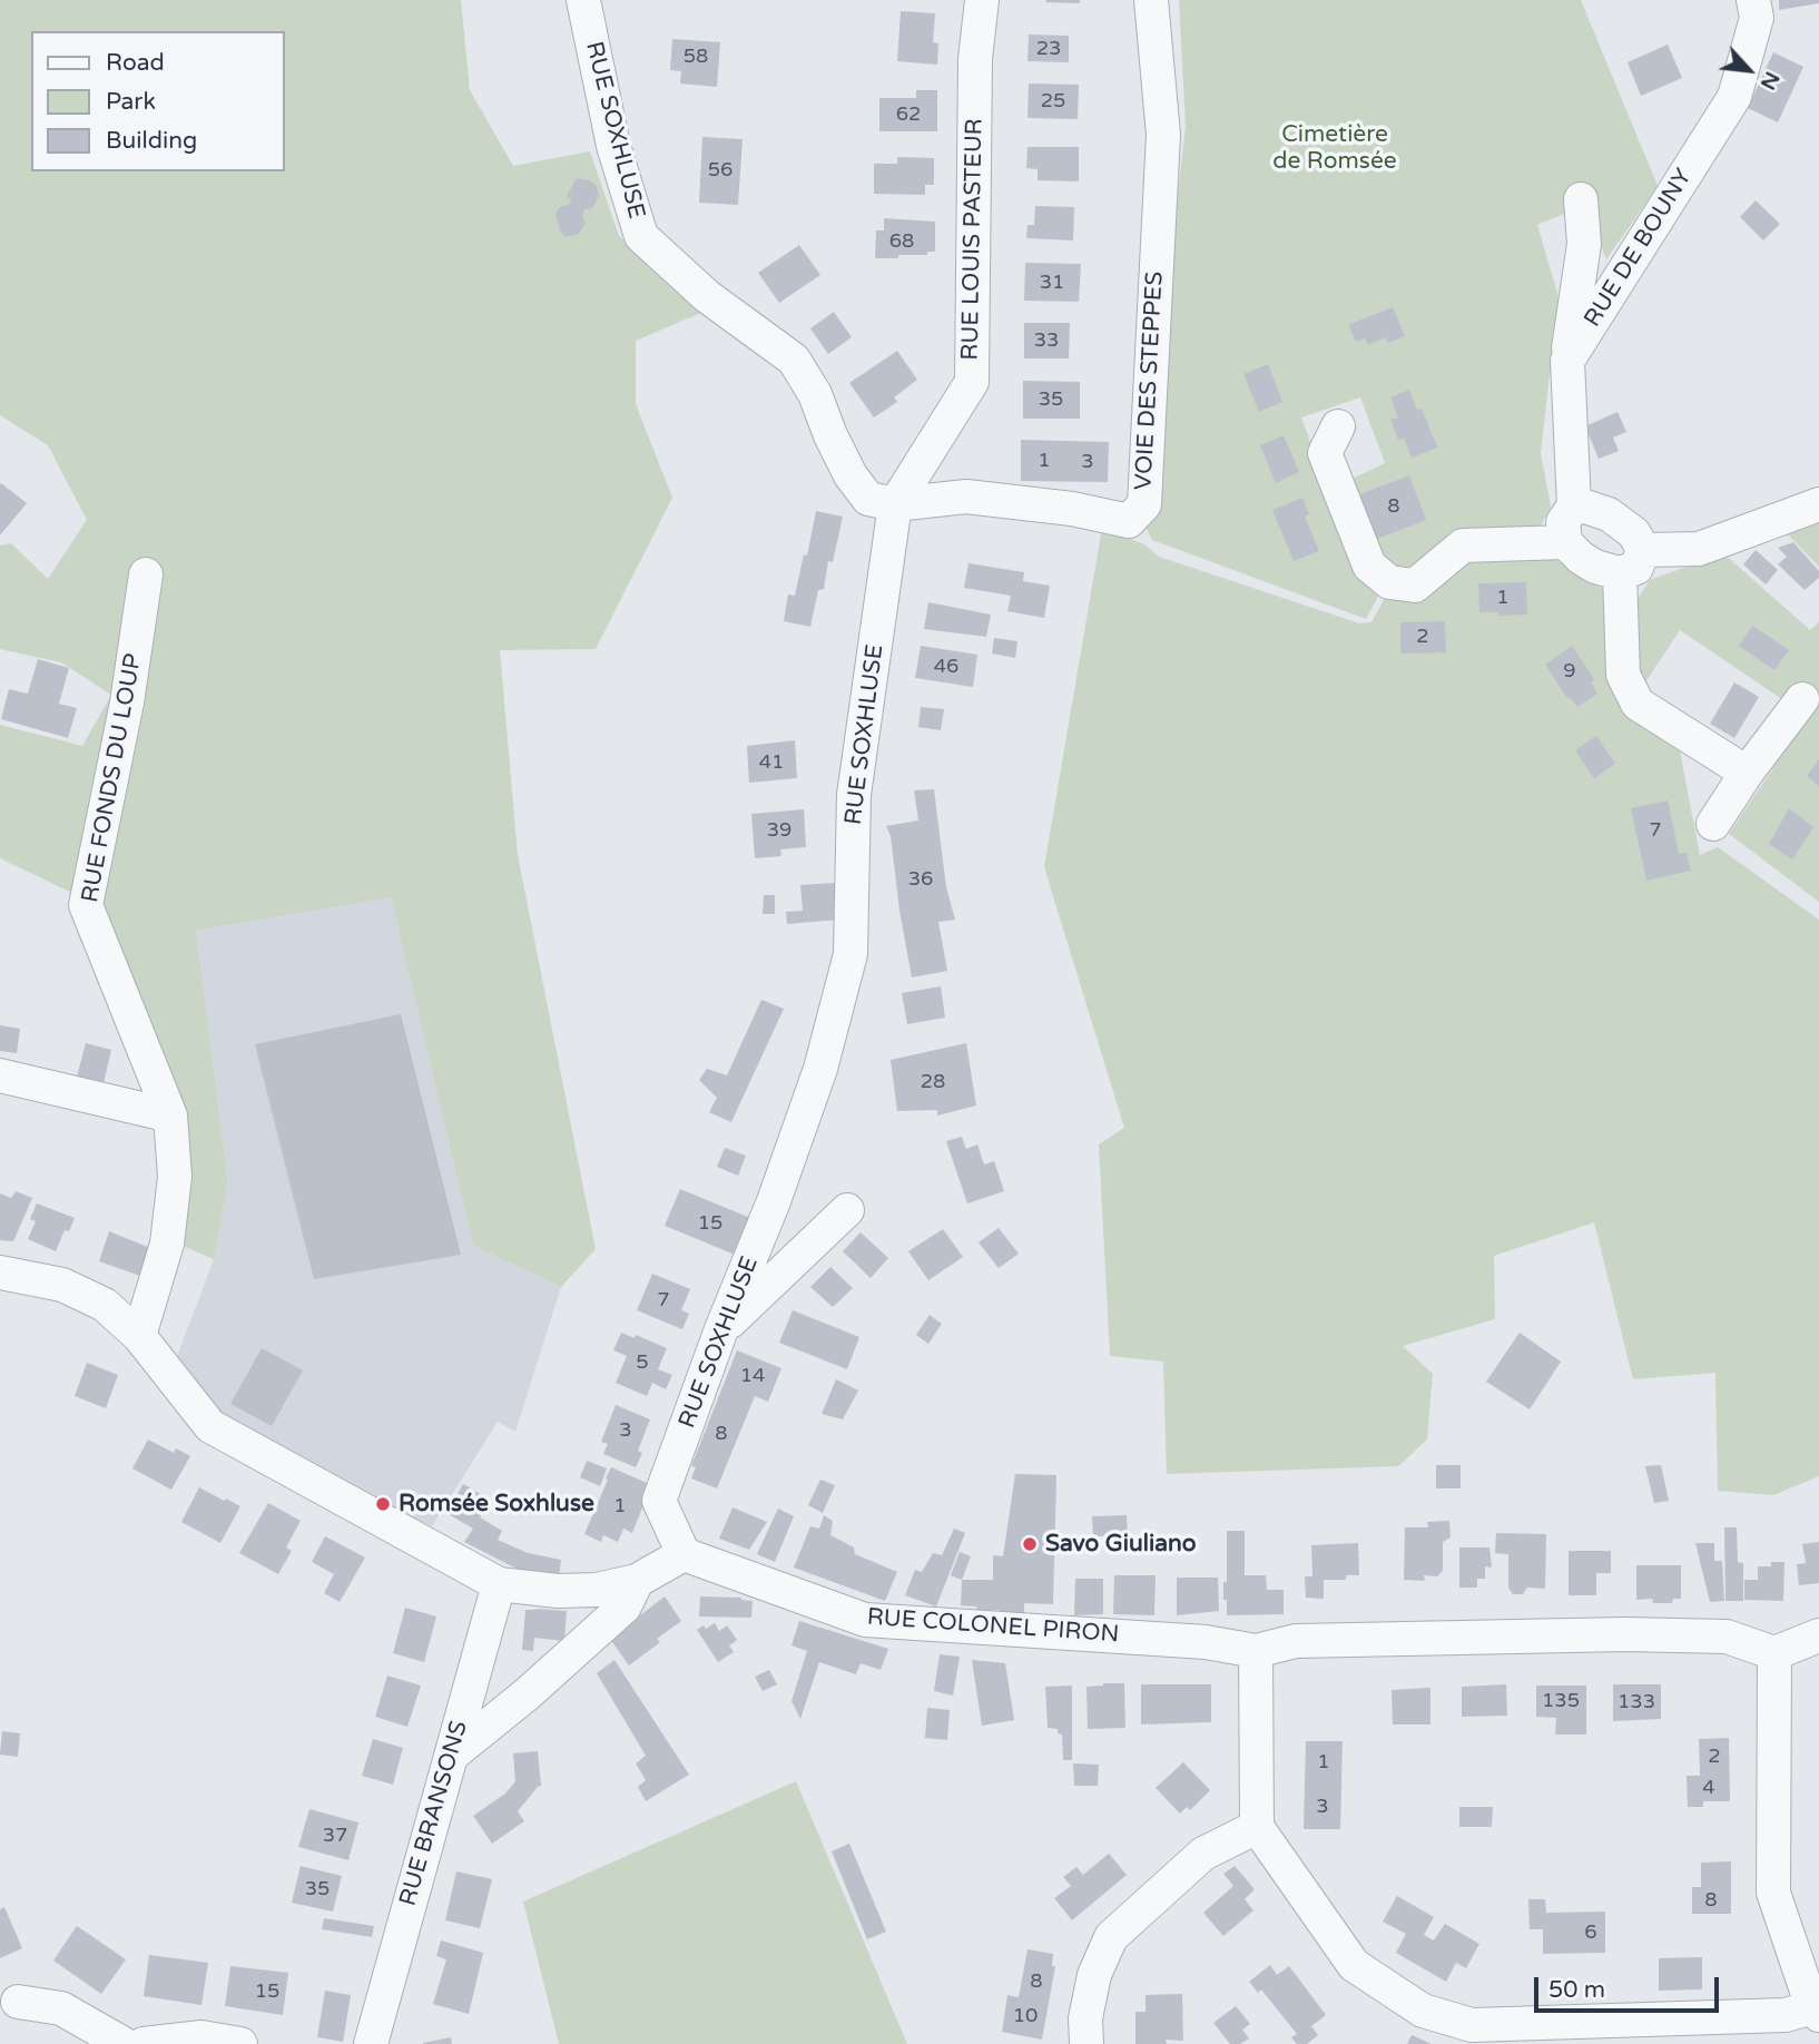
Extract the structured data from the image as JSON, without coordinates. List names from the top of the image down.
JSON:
{
  "streets": {
    "street": [
      "RUE SOXHLUSE",
      "RUE LOUIS PASTEUR",
      "RUE DE BOUNY",
      "VOIE DES STEPPES",
      "RUE FONDS DU LOUP",
      "RUE COLONEL PIRON",
      "RUE BRANSONS"
    ]
  },
  "crossings": [
    ["RUE SOXHLUSE", "RUE LOUIS PASTEUR"],
    ["RUE SOXHLUSE", "VOIE DES STEPPES"],
    ["RUE SOXHLUSE", "RUE COLONEL PIRON"],
    ["RUE LOUIS PASTEUR", "VOIE DES STEPPES"]
  ],
  "parks": ["Cimetière de Romsée"],
  "places": ["Romsée Soxhluse", "Savo Giuliano"],
  "house_numbers": [
    "23",
    "58",
    "25",
    "62",
    "56",
    "68",
    "31",
    "33",
    "35",
    "1",
    "3",
    "8",
    "1",
    "2",
    "46",
    "9",
    "41",
    "39",
    "7",
    "36",
    "28",
    "15",
    "7",
    "5",
    "14",
    "3",
    "8",
    "1",
    "135",
    "133",
    "2",
    "1",
    "4",
    "3",
    "37",
    "35",
    "8",
    "6",
    "8",
    "15",
    "10"
  ],
  "legend": ["Road", "Park", "Building"],
  "scale_bar": "50 m",
  "north": "bottom right"
}
